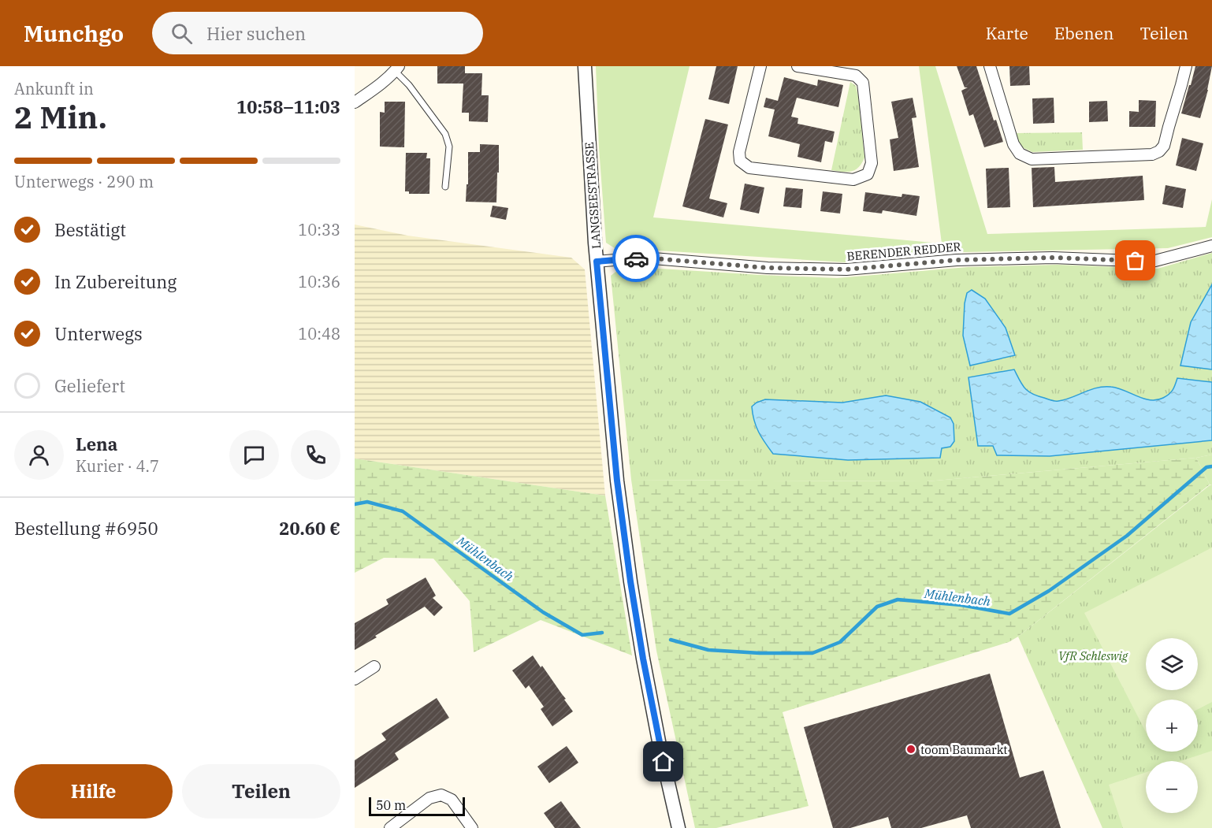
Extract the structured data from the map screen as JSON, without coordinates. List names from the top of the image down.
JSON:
{
  "streets": {
    "street": ["LANGSEESTRASSE", "BERENDER REDDER"]
  },
  "crossings": [
    ["LANGSEESTRASSE", "BERENDER REDDER"]
  ],
  "water": ["Mühlenbach"],
  "parks": ["VfR Schleswig"],
  "places": ["toom Baumarkt"],
  "scale_bar": "50 m",
  "page": {
    "header": "Munchgo",
    "search": "Hier suchen",
    "nav": ["Karte", "Ebenen", "Teilen"],
    "heading": ["2 Min.", "Ankunft in", "10:58–11:03"],
    "panel": [
      "Lena",
      "Kurier · 4.7",
      "Bestellung #6950",
      "20.60 €"
    ],
    "bar": "Unterwegs · 290 m",
    "list": [
      ["Bestätigt", "10:33"],
      ["In Zubereitung", "10:36"],
      ["Unterwegs", "10:48"],
      "Geliefert"
    ],
    "map_buttons": ["+", "−"],
    "buttons": ["Hilfe", "Teilen"],
    "scale": "50 m"
  }
}
